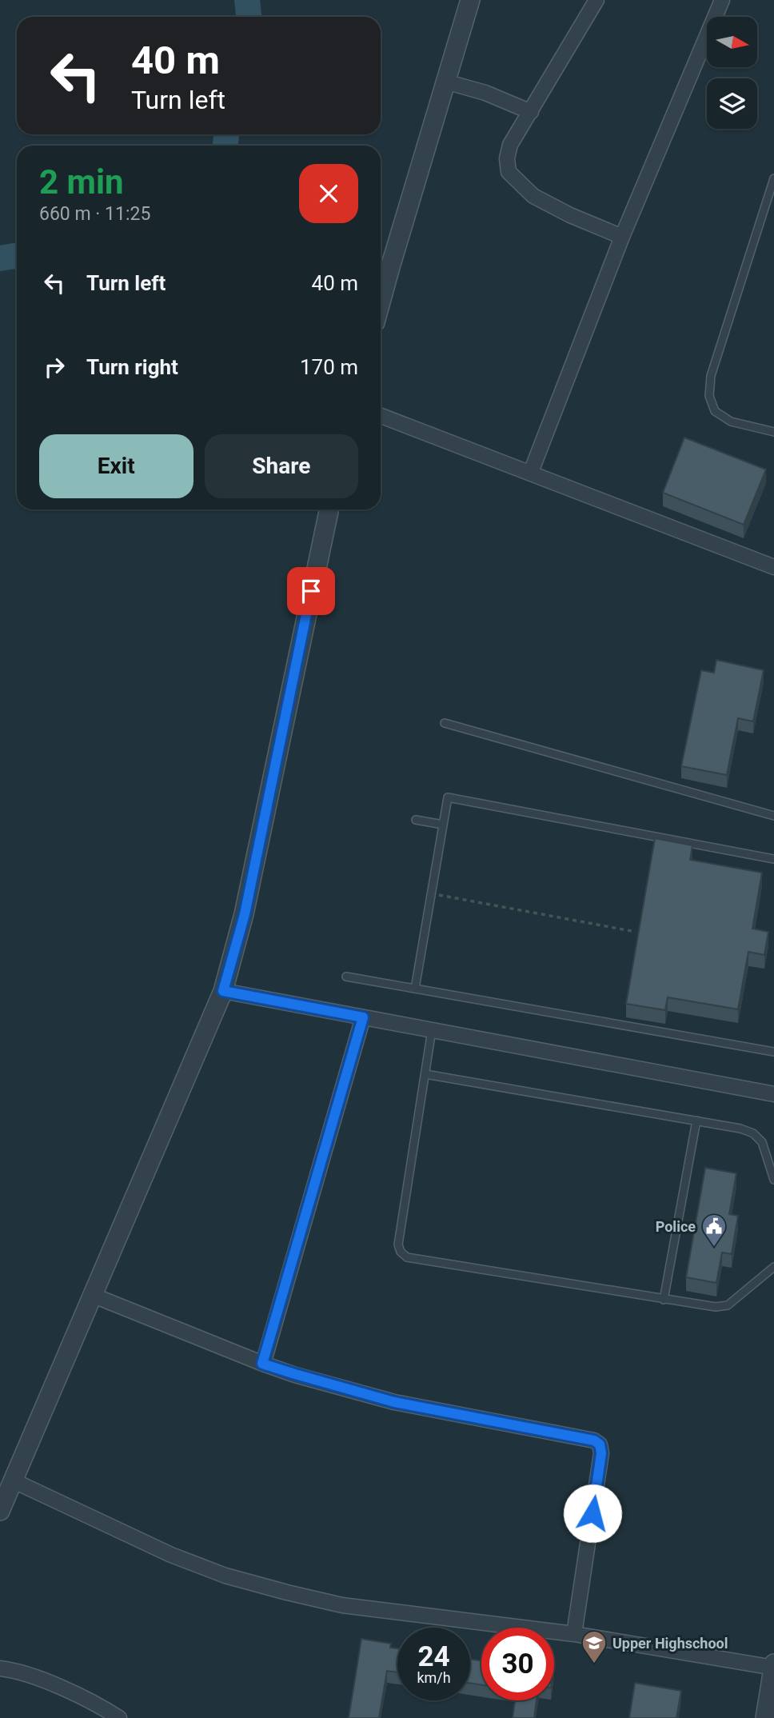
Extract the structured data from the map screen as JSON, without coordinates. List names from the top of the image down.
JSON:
{
  "places": {
    "public building": ["Police"],
    "school or university": ["Upper Highschool"]
  },
  "north": "right",
  "page": {
    "turn": ["40 m", "Turn left"],
    "heading": ["2 min", "660 m · 11:25"],
    "list": [
      {
        "name": "Turn left",
        "value": "40 m"
      },
      {
        "name": "Turn right",
        "value": "170 m"
      }
    ],
    "buttons": ["Exit", "Share"],
    "speed": "24 km/h",
    "limit": "30"
  }
}
